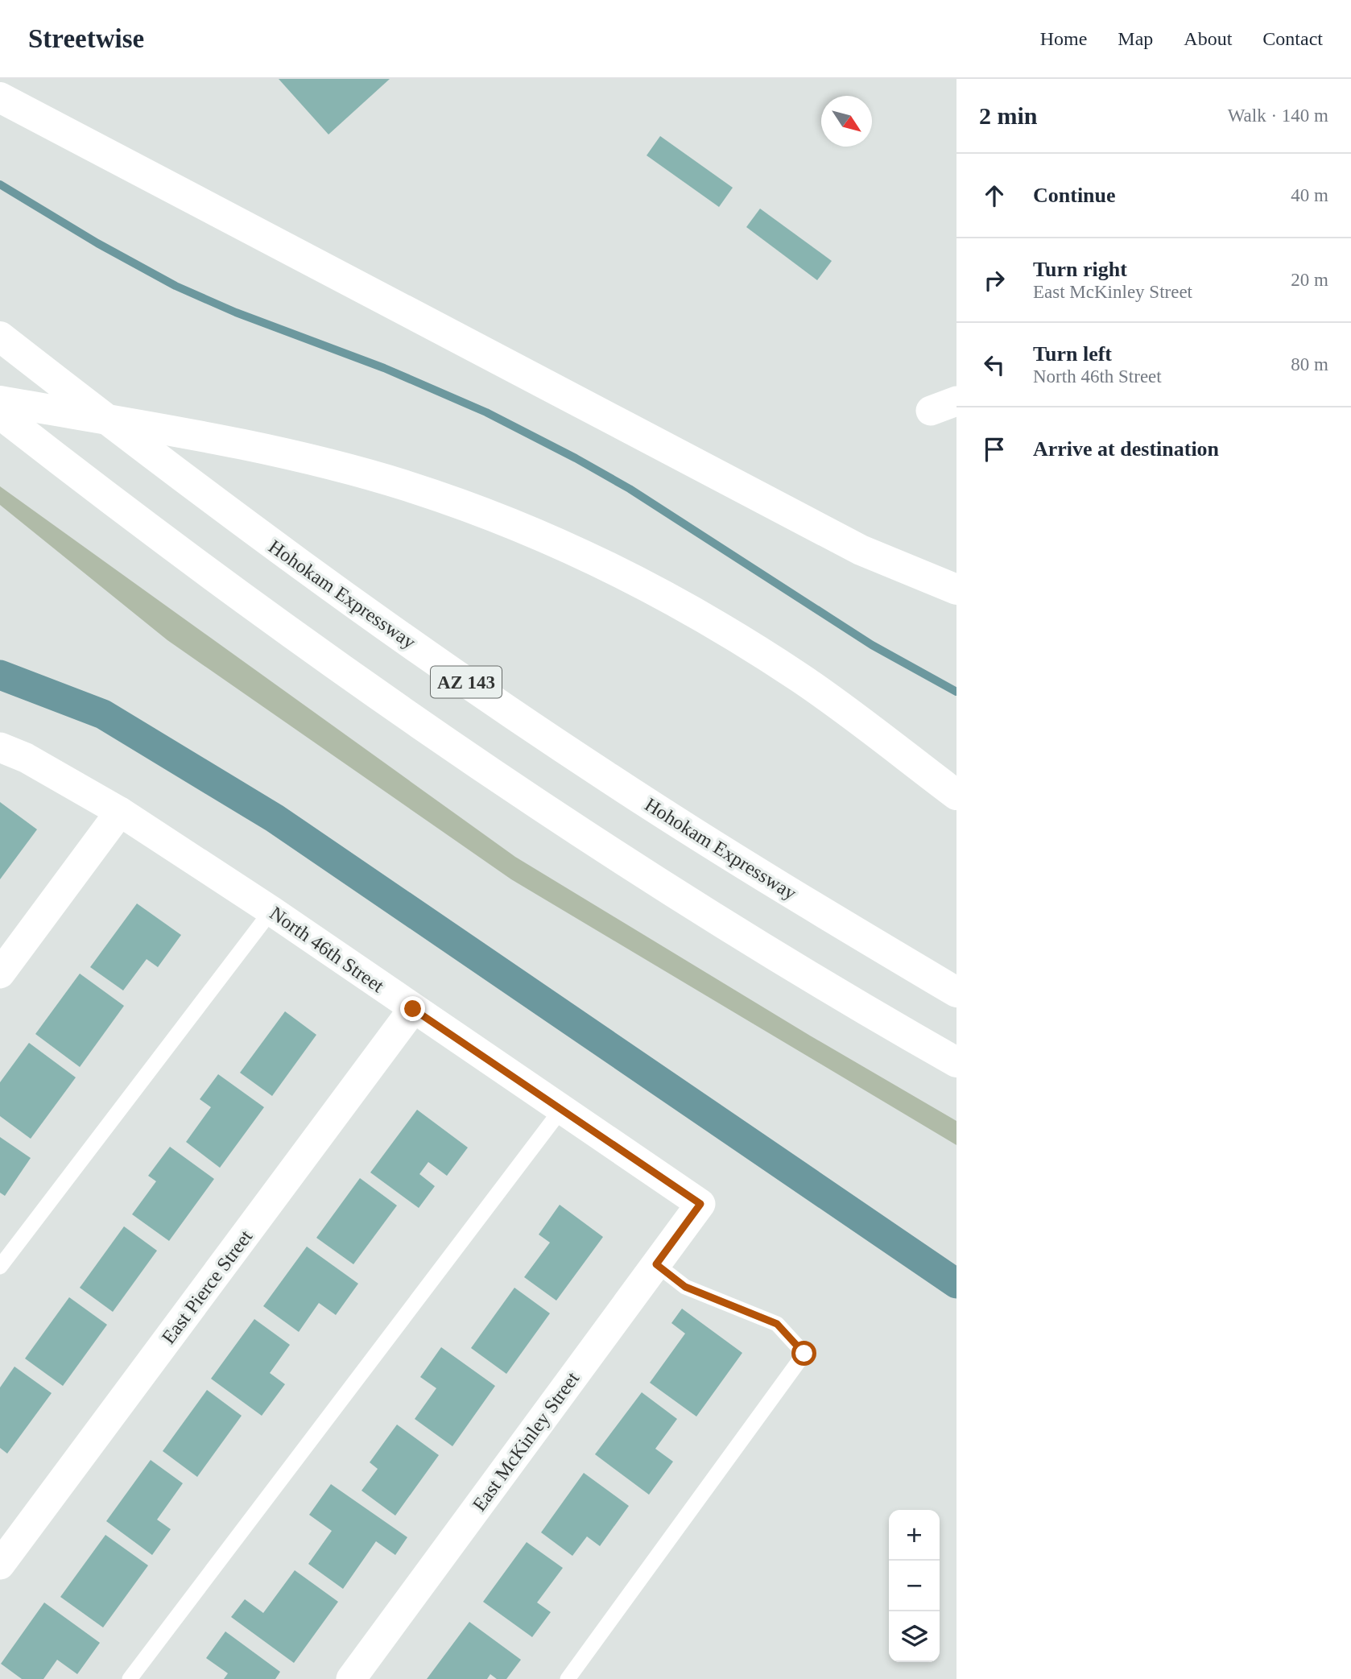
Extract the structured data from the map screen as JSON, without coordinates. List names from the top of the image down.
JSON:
{
  "streets": {
    "highway": ["Hohokam Expressway", "AZ 143"],
    "street": ["North 46th Street", "East Pierce Street", "East McKinley Street"]
  },
  "crossings": [
    ["North 46th Street", "East Pierce Street"],
    ["North 46th Street", "East McKinley Street"]
  ],
  "north": "bottom right",
  "page": {
    "header": "Streetwise",
    "nav": [
      "Home",
      "Map",
      "About",
      "Contact"
    ],
    "heading": ["2 min", "Walk · 140 m"],
    "list": [
      ["Continue", "40 m"],
      ["Turn right", "East McKinley Street", "20 m"],
      ["Turn left", "North 46th Street", "80 m"],
      "Arrive at destination"
    ],
    "map_buttons": ["+", "−"]
  }
}
